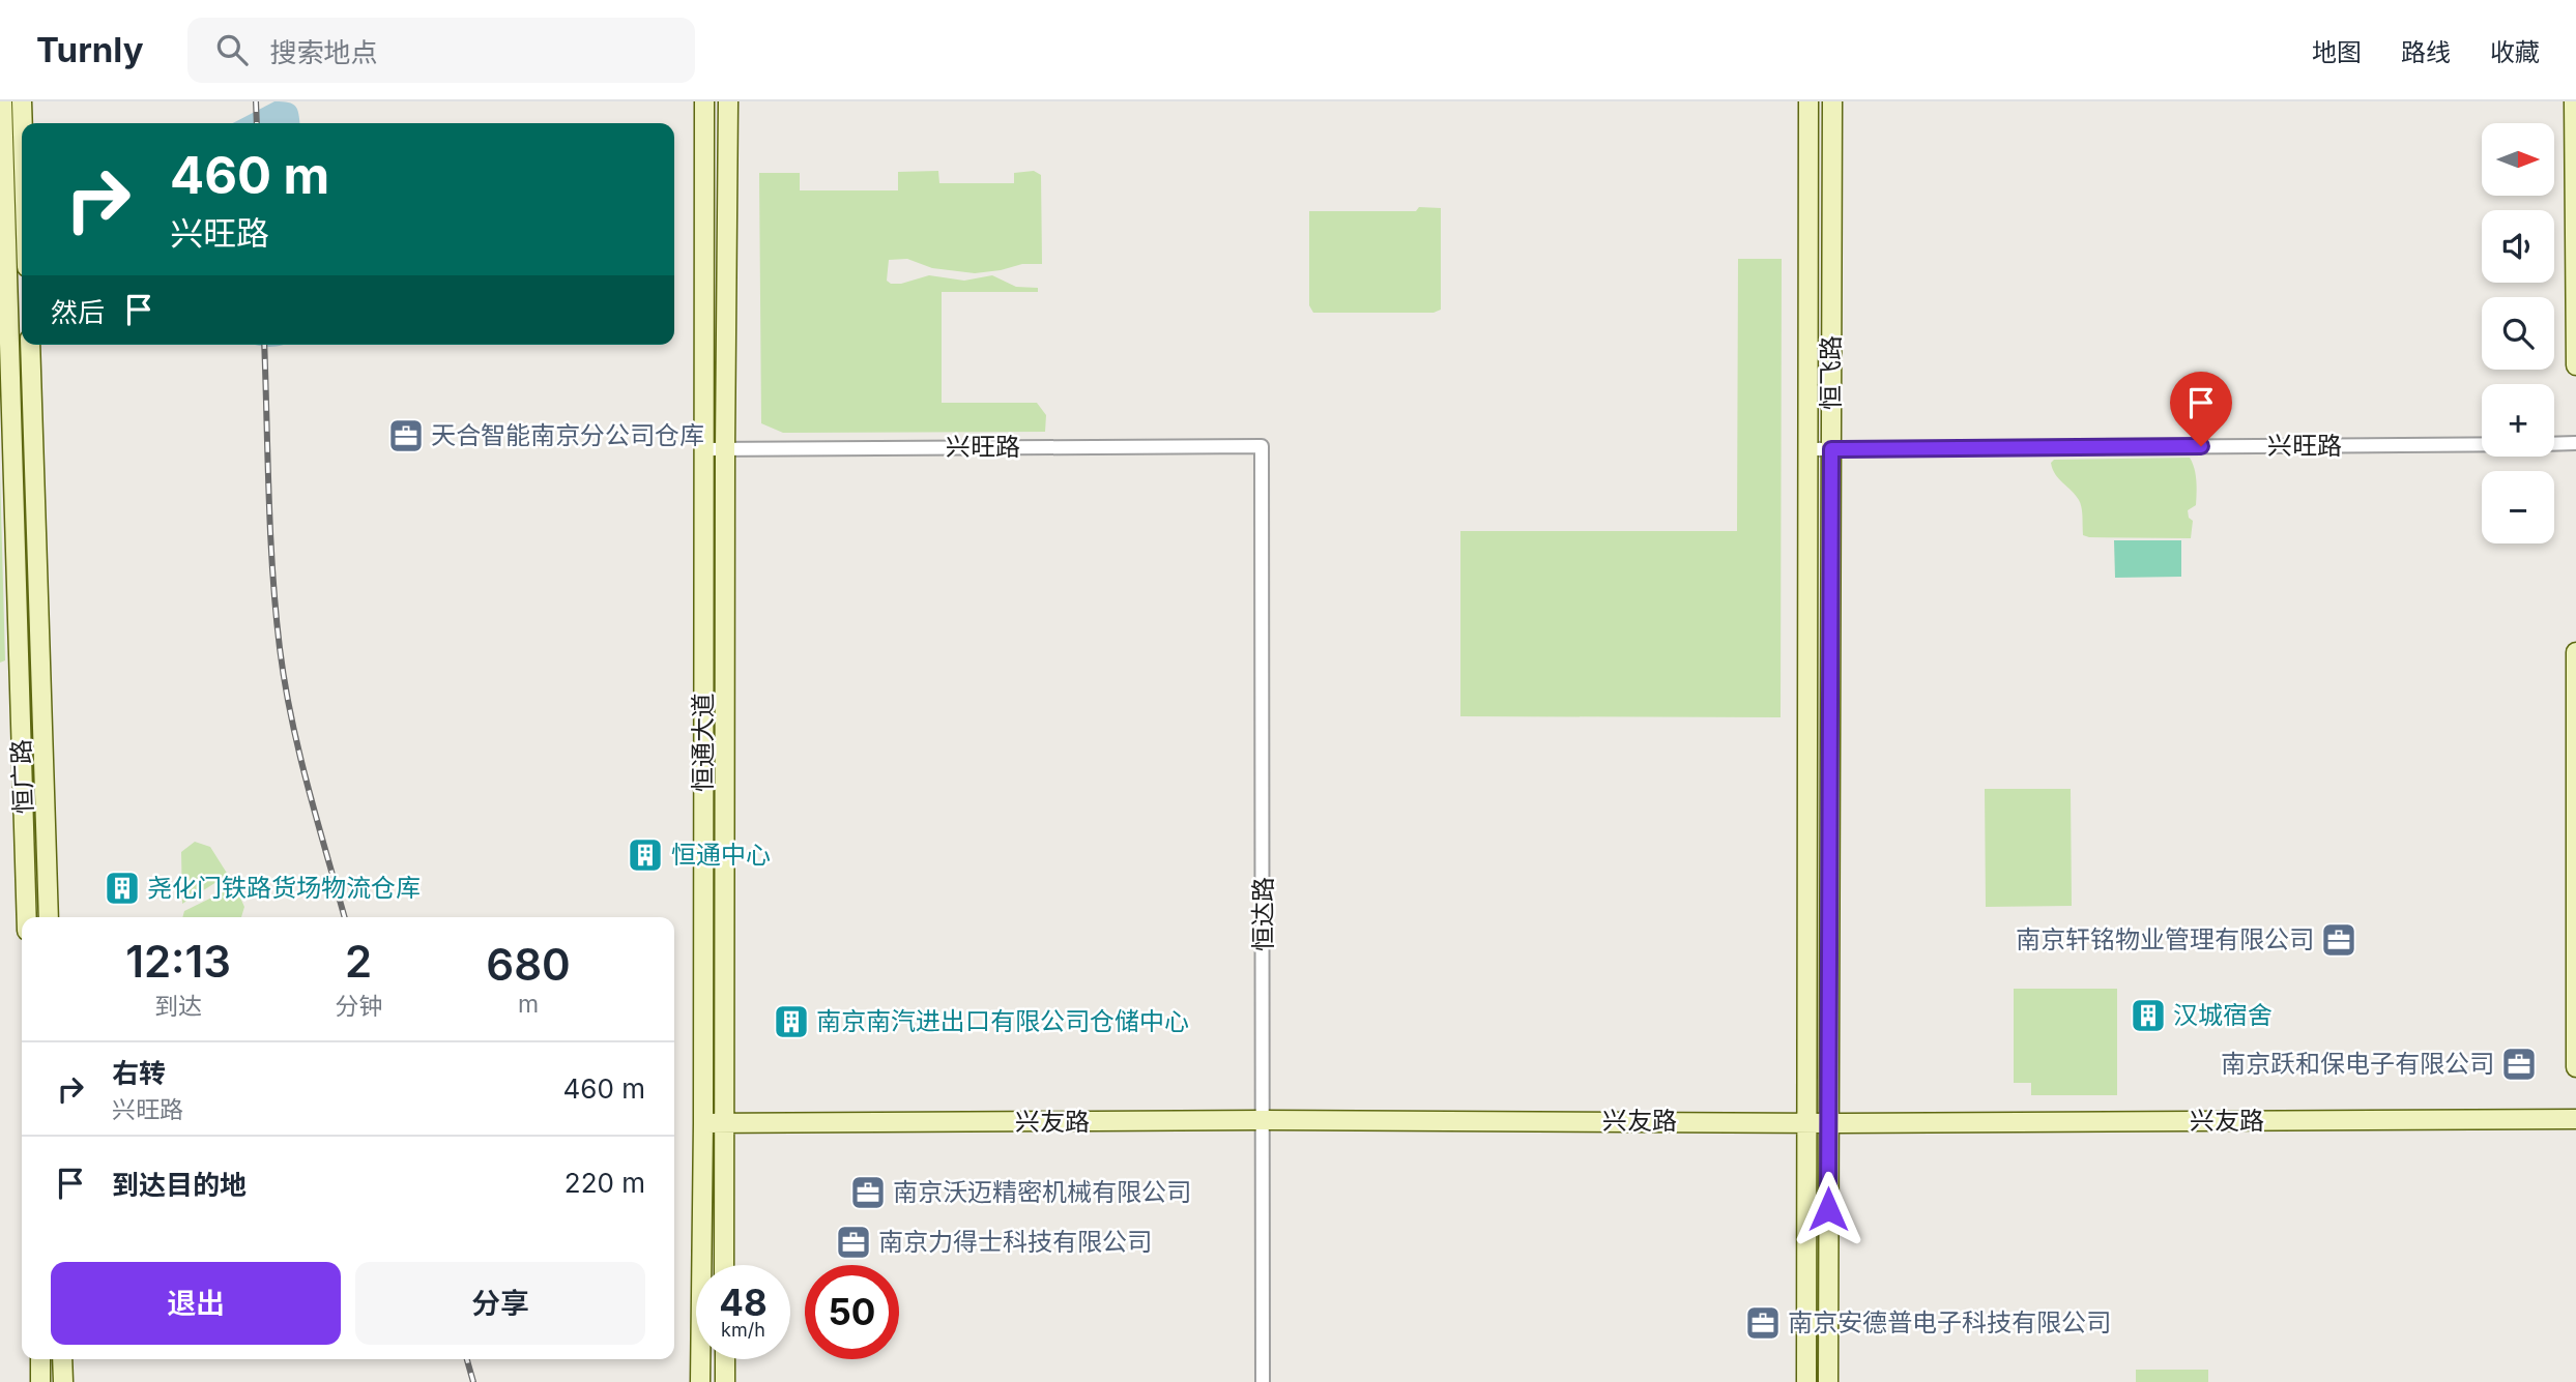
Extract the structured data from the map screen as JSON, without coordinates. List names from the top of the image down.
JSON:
{
  "streets": {
    "main road": [
      "恒飞路",
      "恒通大道",
      "恒广路",
      "兴友路"
    ],
    "street": ["兴旺路", "恒达路"]
  },
  "crossings": [
    ["恒飞路", "兴旺路"],
    ["恒飞路", "兴友路"],
    ["兴旺路", "恒通大道"],
    ["兴旺路", "恒达路"],
    ["恒通大道", "兴友路"],
    ["恒达路", "兴友路"]
  ],
  "places": {
    "office": [
      "天合智能南京分公司仓库",
      "南京轩铭物业管理有限公司",
      "南京跃和保电子有限公司",
      "南京沃迈精密机械有限公司",
      "南京力得士科技有限公司",
      "南京安德普电子科技有限公司"
    ],
    "building": [
      "恒通中心",
      "尧化门铁路货场物流仓库",
      "汉城宿舍",
      "南京南汽进出口有限公司仓储中心"
    ]
  },
  "north": "right",
  "page": {
    "header": "Turnly",
    "search": "搜索地点",
    "nav": ["地图", "路线", "收藏"],
    "map_buttons": ["+", "−"],
    "turn": ["460 m", "兴旺路"],
    "then": "然后",
    "eta": [
      "12:13",
      "到达",
      "2",
      "分钟",
      "680",
      "m"
    ],
    "list": [
      {
        "name": "右转",
        "note": "兴旺路",
        "value": "460 m"
      },
      {
        "name": "到达目的地",
        "value": "220 m"
      }
    ],
    "buttons": ["退出", "分享"],
    "speed": "48 km/h",
    "limit": "50"
  }
}
